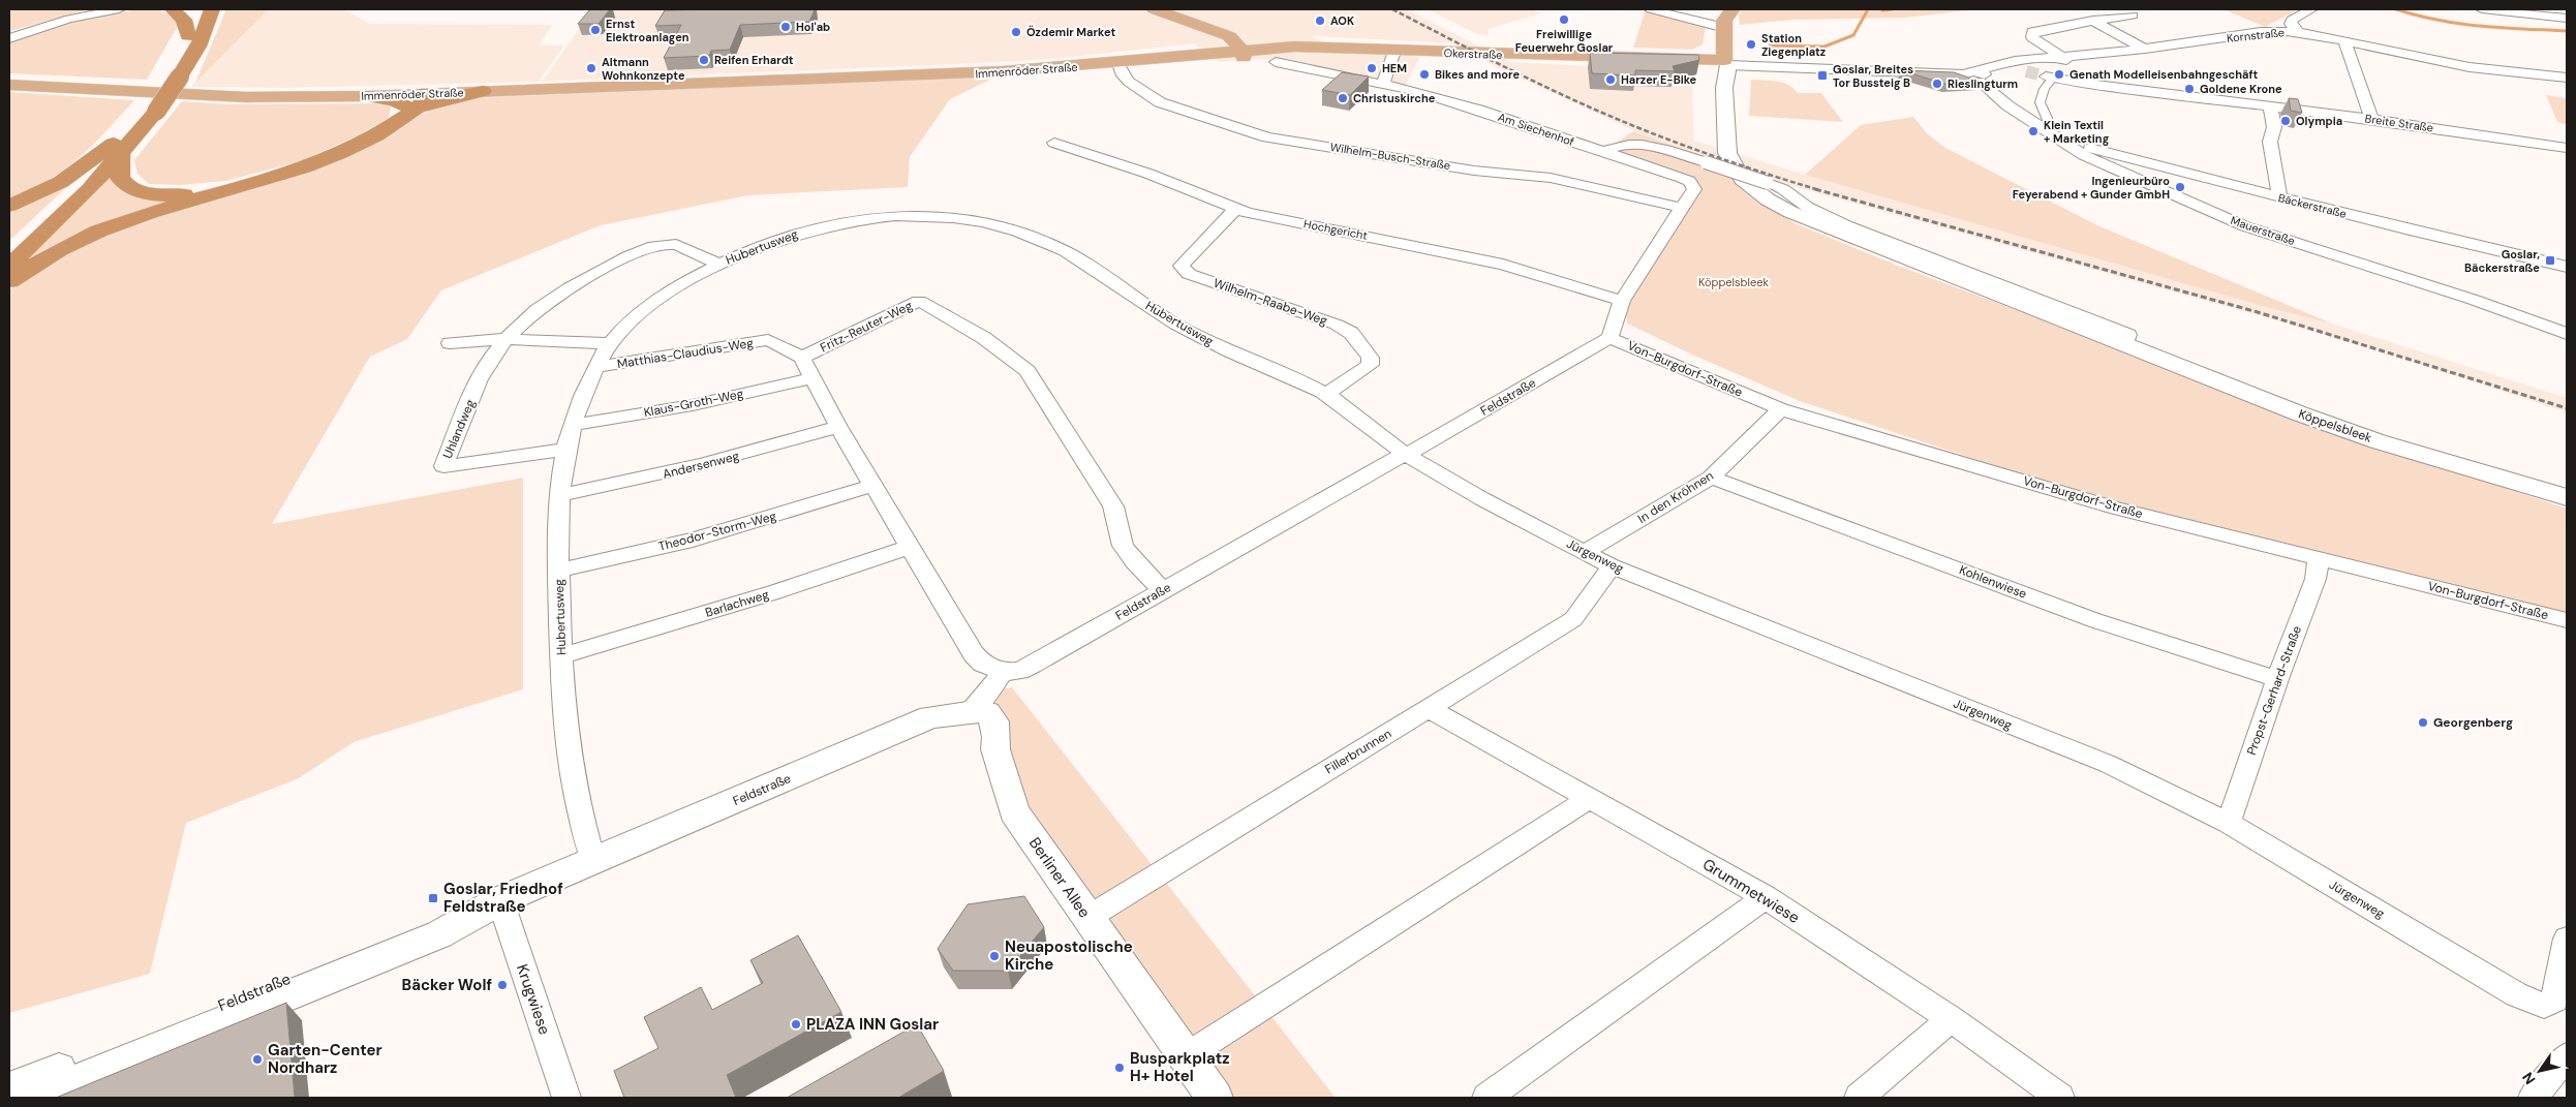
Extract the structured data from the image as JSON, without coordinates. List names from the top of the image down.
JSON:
{
  "streets": {
    "main road": ["Okerstraße", "Immenröder Straße"],
    "street": [
      "Kornstraße",
      "Breite Straße",
      "Am Siechenhof",
      "Wilhelm-Busch-Straße",
      "Bäckerstraße",
      "Hochgericht",
      "Mauerstraße",
      "Hubertusweg",
      "Wilhelm-Raabe-Weg",
      "Fritz-Reuter-Weg",
      "Matthias-Claudius-Weg",
      "Von-Burgdorf-Straße",
      "Feldstraße",
      "Klaus-Groth-Weg",
      "Köppelsbleek",
      "Uhlandweg",
      "Andersenweg",
      "In den Kröhnen",
      "Theodor-Storm-Weg",
      "Jürgenweg",
      "Kohlenwiese",
      "Barlachweg",
      "Propst-Gerhard-Straße",
      "Fillerbrunnen",
      "Berliner Allee",
      "Grummetwiese",
      "Krugwiese"
    ]
  },
  "crossings": [
    ["Kornstraße", "Okerstraße"],
    ["Kornstraße", "Mauerstraße"],
    ["Okerstraße", "Immenröder Straße"],
    ["Okerstraße", "Am Siechenhof"],
    ["Okerstraße", "Mauerstraße"],
    ["Okerstraße", "Köppelsbleek"],
    ["Immenröder Straße", "Wilhelm-Busch-Straße"],
    ["Am Siechenhof", "Wilhelm-Busch-Straße"],
    ["Am Siechenhof", "Köppelsbleek"],
    ["Bäckerstraße", "Mauerstraße"],
    ["Hochgericht", "Wilhelm-Raabe-Weg"],
    ["Hubertusweg", "Wilhelm-Raabe-Weg"],
    ["Hubertusweg", "Matthias-Claudius-Weg"],
    ["Hubertusweg", "Feldstraße"],
    ["Hubertusweg", "Klaus-Groth-Weg"],
    ["Hubertusweg", "Uhlandweg"],
    ["Hubertusweg", "Andersenweg"],
    ["Hubertusweg", "Theodor-Storm-Weg"],
    ["Hubertusweg", "Jürgenweg"],
    ["Hubertusweg", "Barlachweg"],
    ["Fritz-Reuter-Weg", "Matthias-Claudius-Weg"],
    ["Fritz-Reuter-Weg", "Feldstraße"],
    ["Von-Burgdorf-Straße", "Feldstraße"],
    ["Von-Burgdorf-Straße", "In den Kröhnen"],
    ["Von-Burgdorf-Straße", "Propst-Gerhard-Straße"],
    ["Feldstraße", "Jürgenweg"],
    ["Feldstraße", "Berliner Allee"],
    ["Feldstraße", "Krugwiese"],
    ["In den Kröhnen", "Jürgenweg"],
    ["In den Kröhnen", "Kohlenwiese"],
    ["Jürgenweg", "Propst-Gerhard-Straße"],
    ["Jürgenweg", "Fillerbrunnen"],
    ["Kohlenwiese", "Propst-Gerhard-Straße"],
    ["Fillerbrunnen", "Berliner Allee"],
    ["Fillerbrunnen", "Grummetwiese"]
  ],
  "parks": ["Köppelsbleek"],
  "places": {
    "other": [
      "Freiwillige Feuerwehr Goslar",
      "AOK",
      "Hol'ab",
      "Ernst Elektroanlagen",
      "Özdemir Market",
      "Station Ziegenplatz",
      "Reifen Erhardt",
      "Altmann Wohnkonzepte",
      "HEM",
      "Bikes and more",
      "Genath Modelleisenbahngeschäft",
      "Harzer E-Bike",
      "Rieslingturm",
      "Goldene Krone",
      "Christuskirche",
      "Olympia",
      "Klein Textil + Marketing",
      "Ingenieurbüro Feyerabend + Gunder GmbH",
      "Georgenberg",
      "Neuapostolische Kirche",
      "Bäcker Wolf",
      "PLAZA INN Goslar",
      "Garten-Center Nordharz",
      "Busparkplatz H+ Hotel"
    ],
    "transit": ["Goslar, Breites Tor Bussteig B", "Goslar, Bäckerstraße", "Goslar, Friedhof Feldstraße"]
  },
  "north": "bottom left"
}
